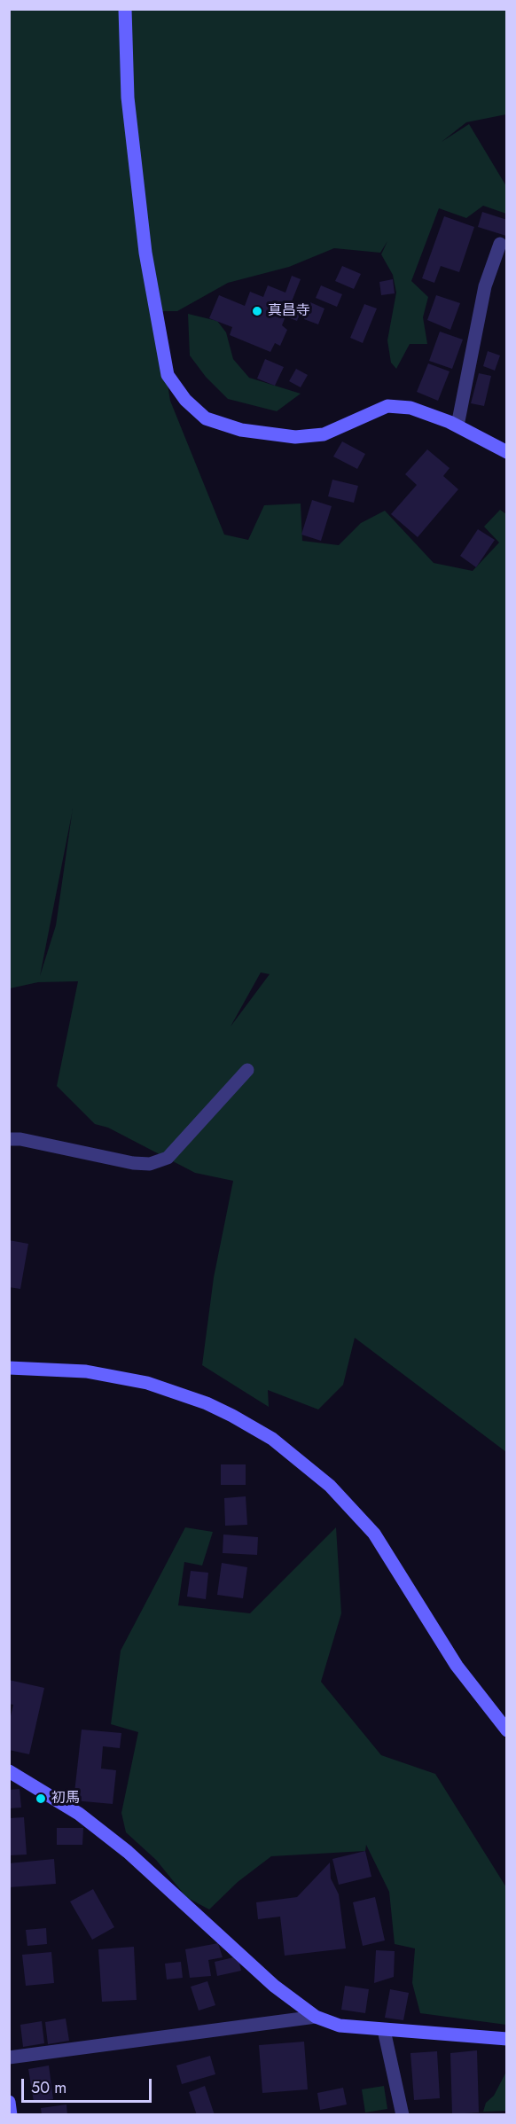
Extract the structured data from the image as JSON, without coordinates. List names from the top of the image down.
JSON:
{
  "places": ["真昌寺", "初馬"],
  "scale_bar": "50 m"
}
